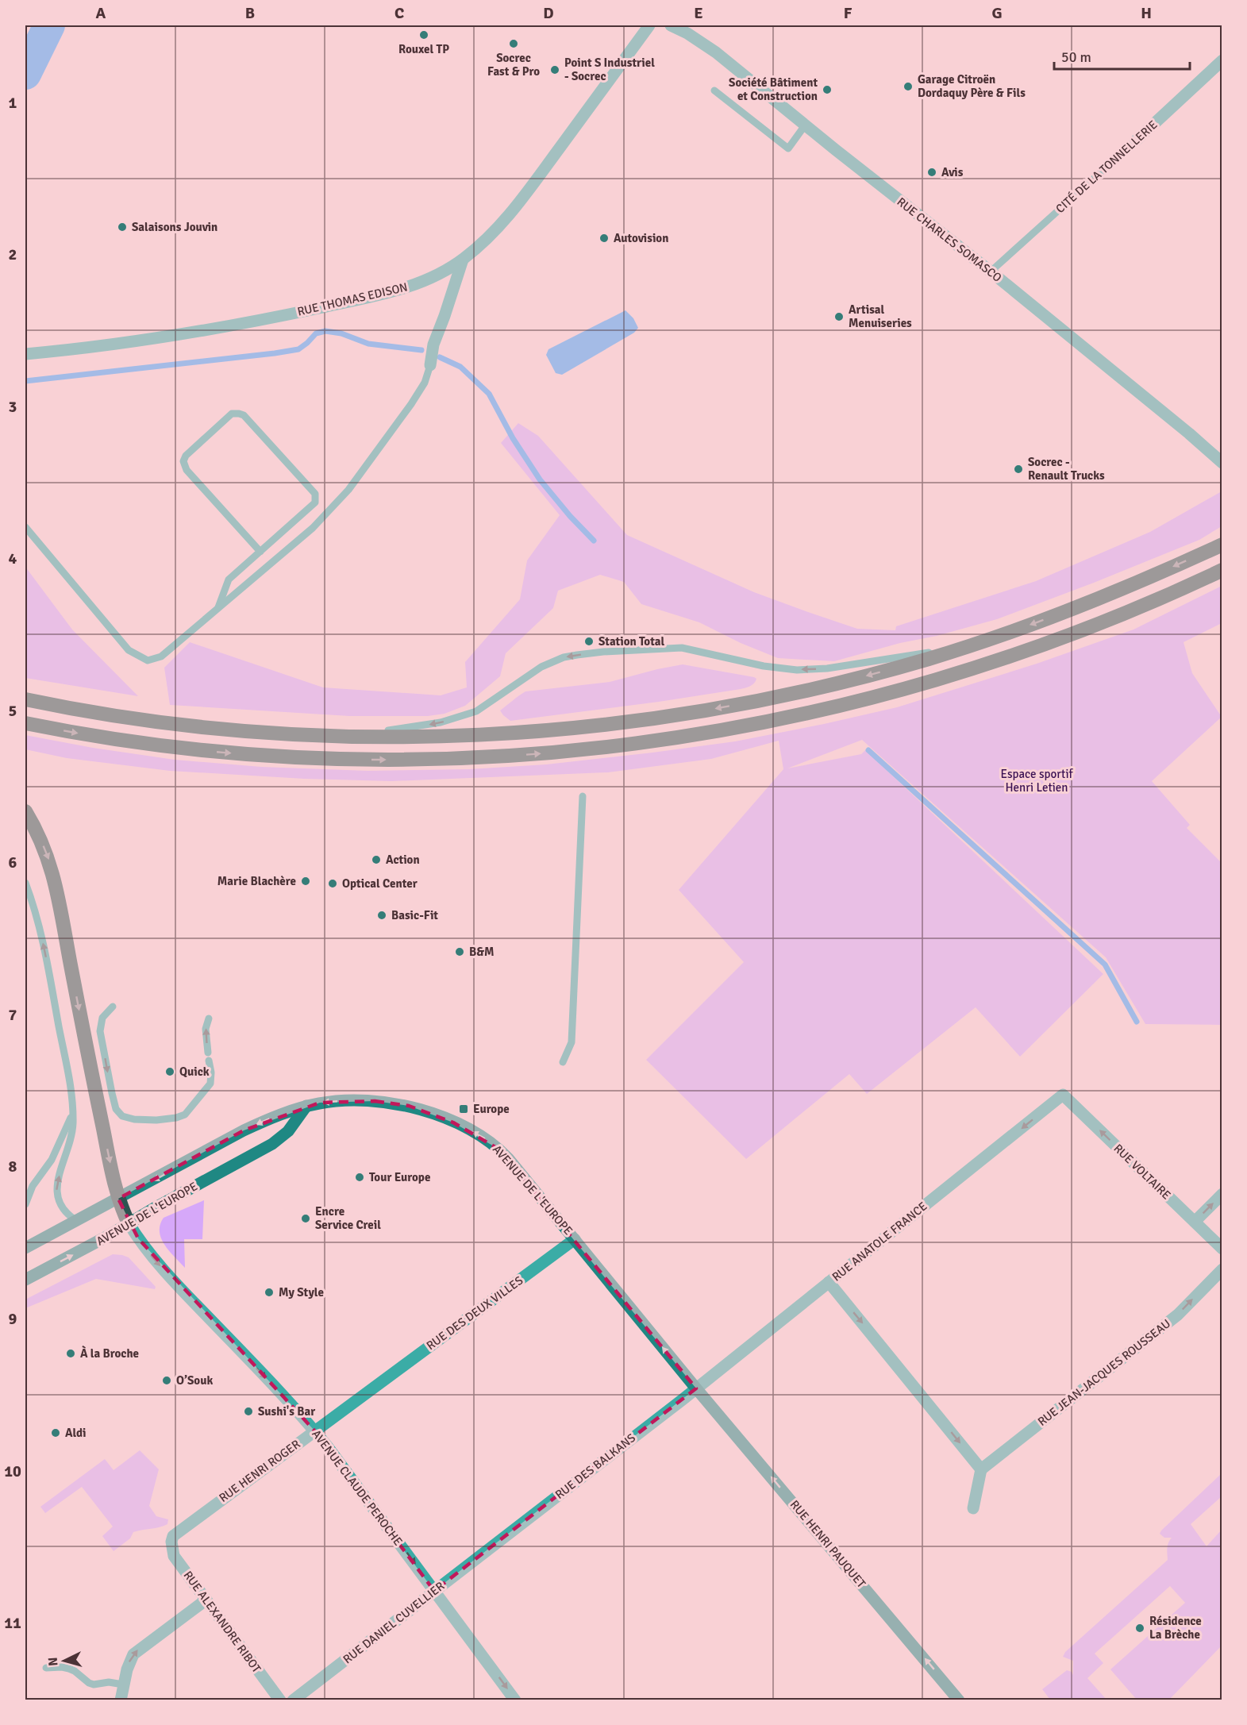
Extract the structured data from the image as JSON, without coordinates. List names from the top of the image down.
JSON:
{
  "streets": {
    "street": [
      "CITÉ DE LA TONNELLERIE",
      "RUE CHARLES SOMASCO",
      "RUE THOMAS EDISON",
      "RUE VOLTAIRE",
      "AVENUE DE L'EUROPE",
      "RUE ANATOLE FRANCE",
      "RUE DES DEUX VILLES",
      "RUE JEAN-JACQUES ROUSSEAU",
      "RUE DES BALKANS",
      "RUE HENRI ROGER",
      "AVENUE CLAUDE PEROCHE",
      "RUE HENRI PAUQUET",
      "RUE ALEXANDRE RIBOT",
      "RUE DANIEL CUVELLIER"
    ]
  },
  "crossings": [
    ["CITÉ DE LA TONNELLERIE", "RUE CHARLES SOMASCO"],
    ["RUE VOLTAIRE", "RUE ANATOLE FRANCE"],
    ["AVENUE DE L'EUROPE", "RUE ANATOLE FRANCE"],
    ["AVENUE DE L'EUROPE", "RUE DES DEUX VILLES"],
    ["AVENUE DE L'EUROPE", "RUE DES BALKANS"],
    ["AVENUE DE L'EUROPE", "AVENUE CLAUDE PEROCHE"],
    ["AVENUE DE L'EUROPE", "RUE HENRI PAUQUET"],
    ["RUE ANATOLE FRANCE", "RUE DES BALKANS"],
    ["RUE ANATOLE FRANCE", "RUE HENRI PAUQUET"],
    ["RUE DES DEUX VILLES", "RUE HENRI ROGER"],
    ["RUE DES BALKANS", "RUE HENRI PAUQUET"],
    ["RUE DES BALKANS", "RUE DANIEL CUVELLIER"],
    ["RUE HENRI ROGER", "AVENUE CLAUDE PEROCHE"],
    ["RUE HENRI ROGER", "RUE ALEXANDRE RIBOT"],
    ["AVENUE CLAUDE PEROCHE", "RUE DANIEL CUVELLIER"]
  ],
  "one_way": [
    "RUE VOLTAIRE",
    "RUE ANATOLE FRANCE",
    "RUE JEAN-JACQUES ROUSSEAU",
    "AVENUE CLAUDE PEROCHE",
    "RUE HENRI PAUQUET"
  ],
  "parks": ["Espace sportif Henri Letien"],
  "places": {
    "other": [
      "Rouxel TP",
      "Socrec Fast & Pro",
      "Point S Industriel - Socrec",
      "Garage Citroën Dordaquy Père & Fils",
      "Société Bâtiment et Construction",
      "Avis",
      "Salaisons Jouvin",
      "Autovision",
      "Artisal Menuiseries",
      "Socrec - Renault Trucks",
      "Station Total",
      "Action",
      "Marie Blachère",
      "Optical Center",
      "Basic-Fit",
      "B&M",
      "Quick",
      "Tour Europe",
      "Encre Service Creil",
      "My Style",
      "À la Broche",
      "O’Souk",
      "Sushi's Bar",
      "Aldi",
      "Résidence La Brèche"
    ],
    "transit": ["Europe"]
  },
  "scale_bar": "50 m",
  "north": "left",
  "grid": {
    "columns": [
      "A",
      "B",
      "C",
      "D",
      "E",
      "F",
      "G",
      "H"
    ],
    "rows": [
      "1",
      "2",
      "3",
      "4",
      "5",
      "6",
      "7",
      "8",
      "9",
      "10",
      "11"
    ]
  }
}
